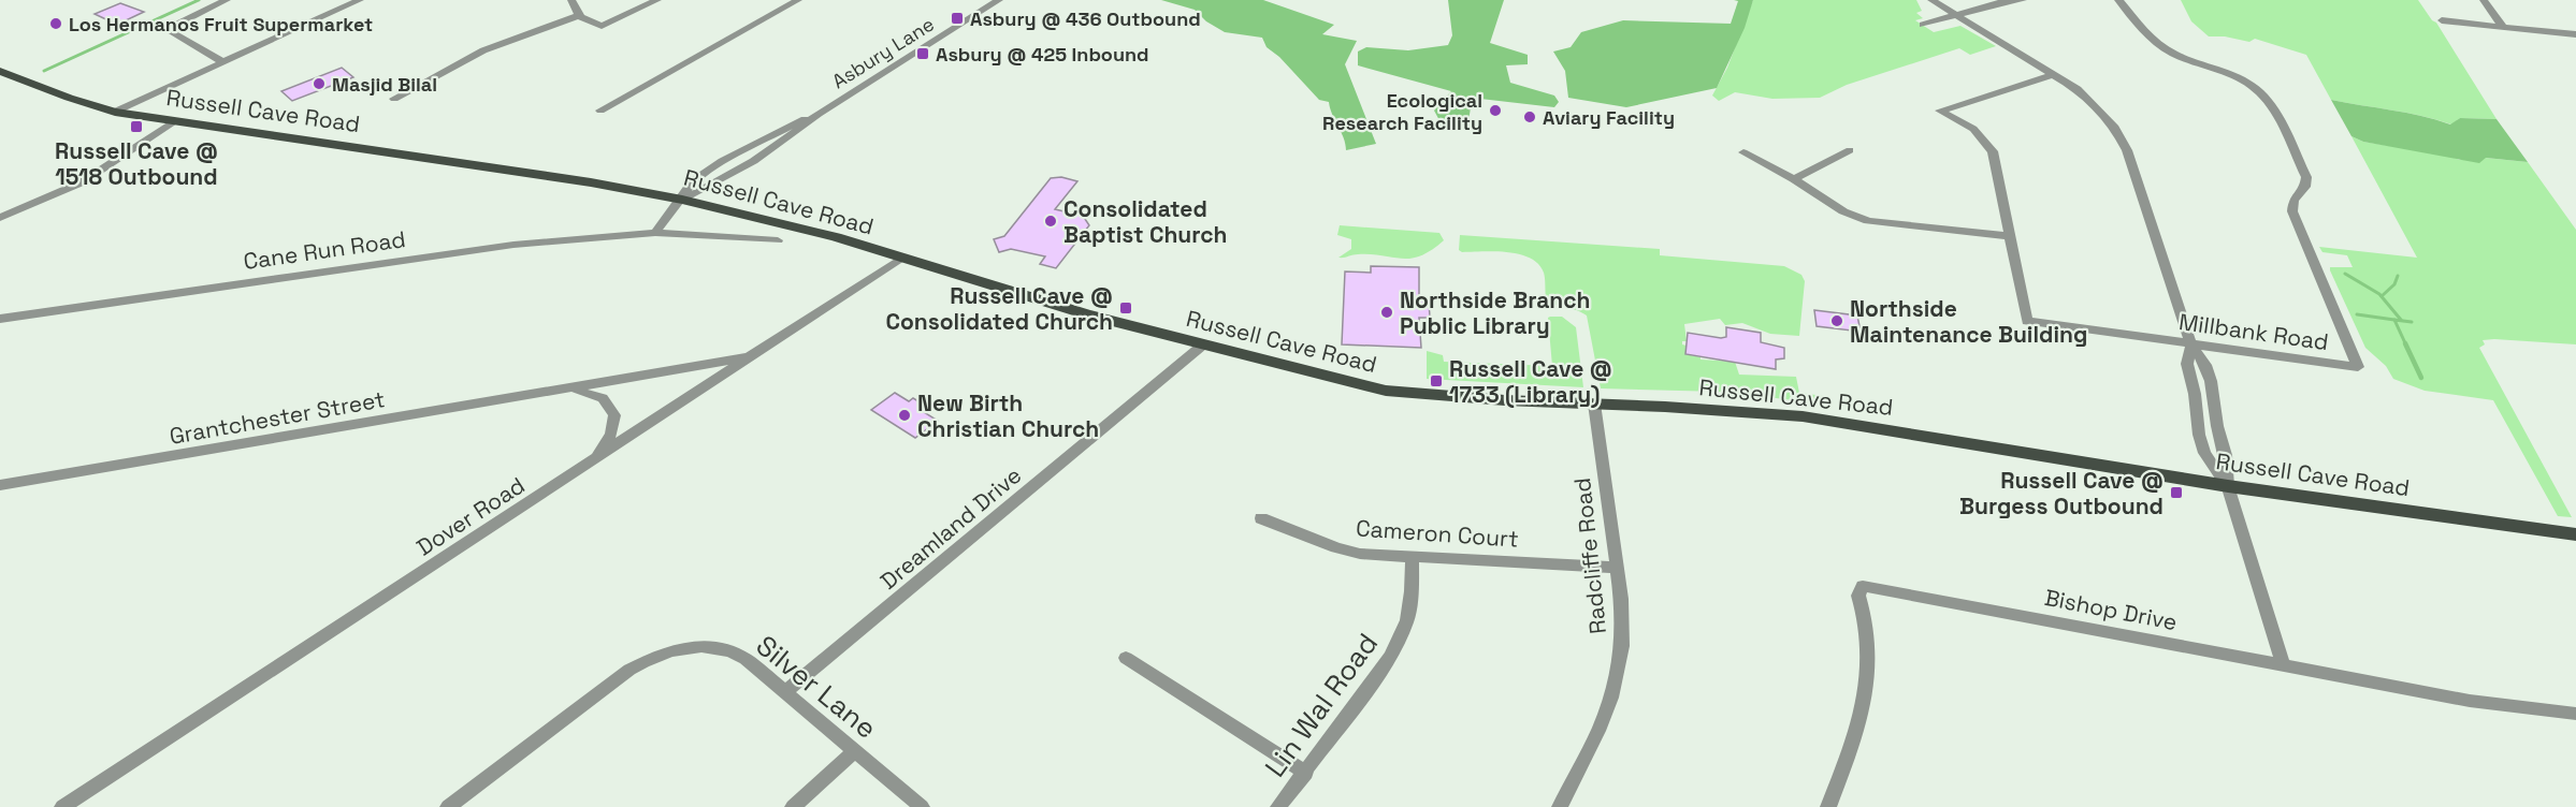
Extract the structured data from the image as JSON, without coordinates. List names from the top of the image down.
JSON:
{
  "streets": {
    "main road": ["Russell Cave Road"],
    "street": [
      "Asbury Lane",
      "Cane Run Road",
      "Millbank Road",
      "Grantchester Street",
      "Dover Road",
      "Dreamland Drive",
      "Cameron Court",
      "Radcliffe Road",
      "Bishop Drive",
      "Silver Lane",
      "Lin Wal Road"
    ]
  },
  "crossings": [
    ["Asbury Lane", "Russell Cave Road"],
    ["Russell Cave Road", "Dover Road"],
    ["Russell Cave Road", "Dreamland Drive"],
    ["Russell Cave Road", "Radcliffe Road"],
    ["Grantchester Street", "Dover Road"],
    ["Dreamland Drive", "Silver Lane"],
    ["Cameron Court", "Radcliffe Road"],
    ["Cameron Court", "Lin Wal Road"]
  ],
  "places": {
    "transit": [
      "Asbury @ 436 Outbound",
      "Asbury @ 425 Inbound",
      "Russell Cave @ 1518 Outbound",
      "Russell Cave @ Consolidated Church",
      "Russell Cave @ 1733 (Library)",
      "Russell Cave @ Burgess Outbound"
    ],
    "other": [
      "Los Hermanos Fruit Supermarket",
      "Masjid Bilal",
      "Ecological Research Facility",
      "Aviary Facility",
      "Consolidated Baptist Church",
      "Northside Branch Public Library",
      "Northside Maintenance Building",
      "New Birth Christian Church"
    ]
  }
}
